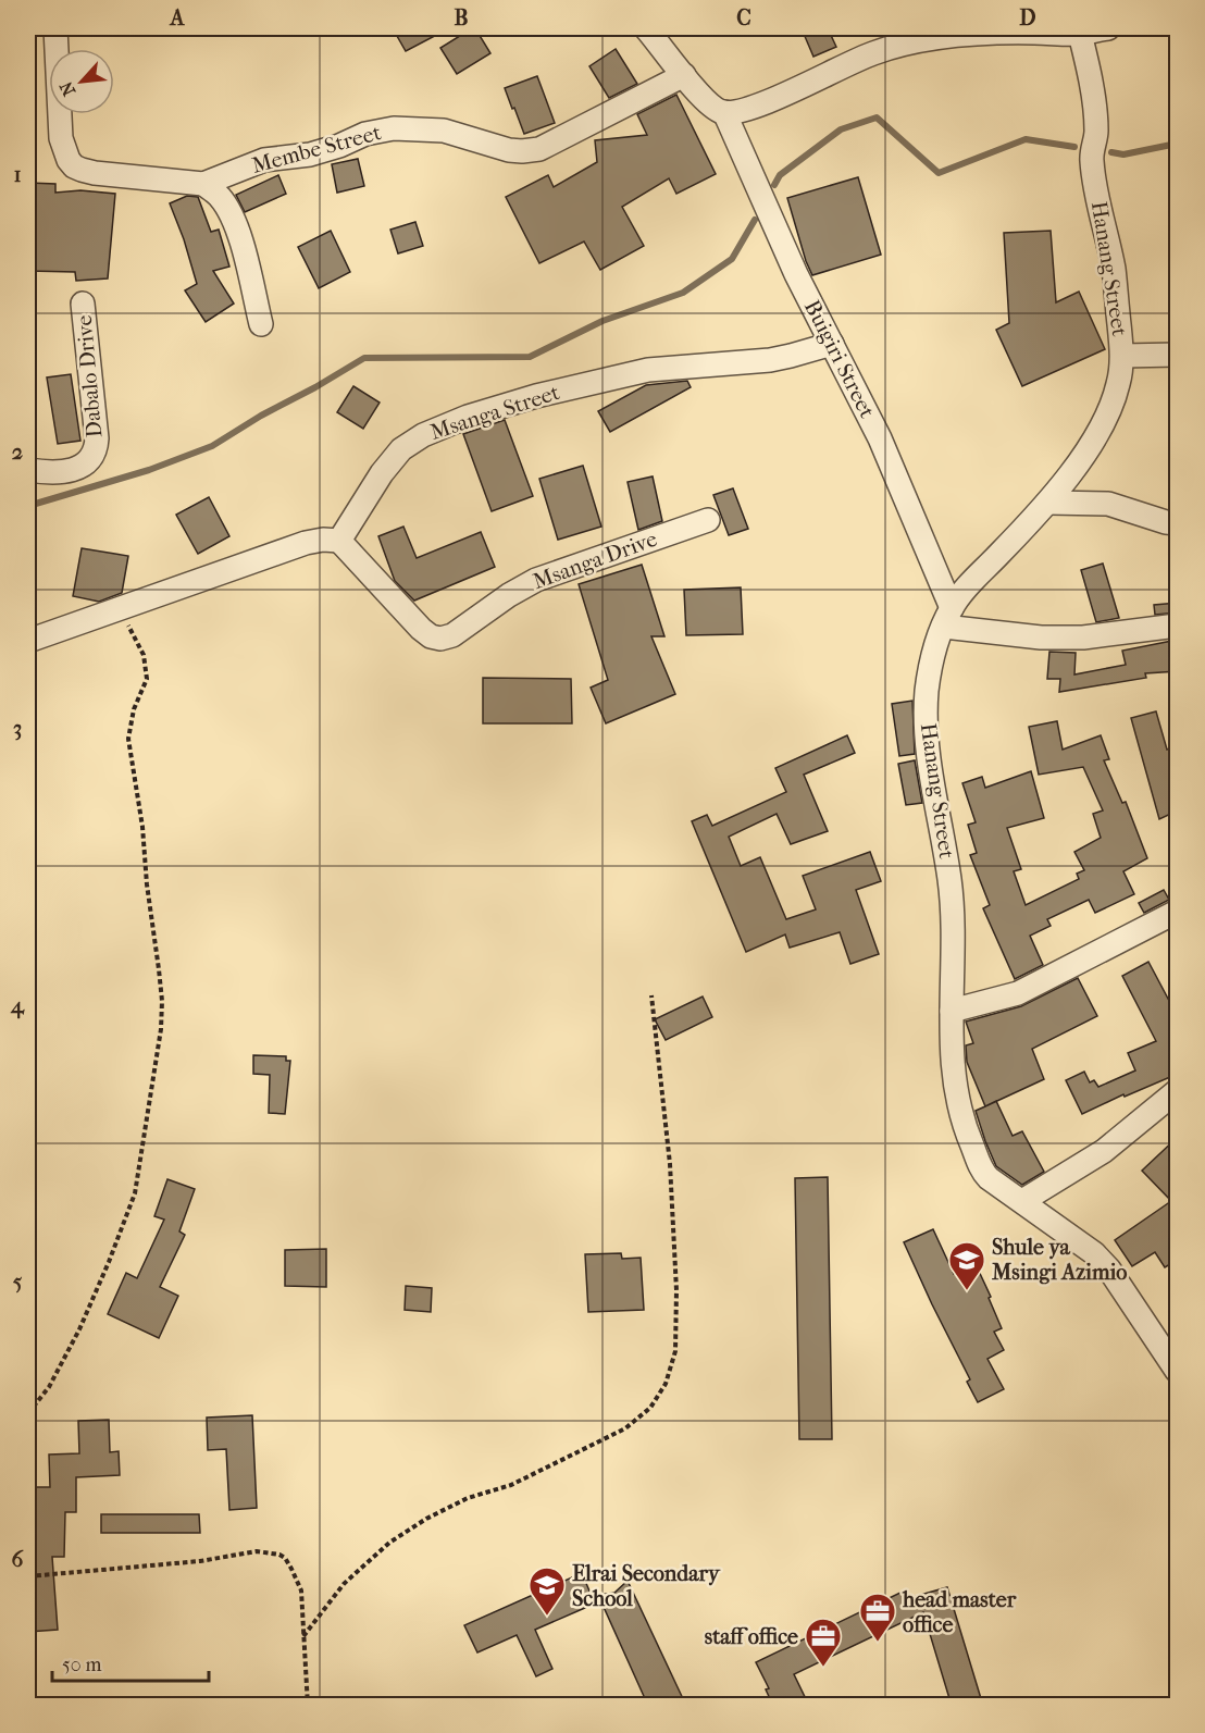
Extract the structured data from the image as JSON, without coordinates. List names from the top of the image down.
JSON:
{
  "streets": {
    "street": [
      "Membe Street",
      "Hanang Street",
      "Buigiri Street",
      "Dabalo Drive",
      "Msanga Street",
      "Msanga Drive"
    ]
  },
  "crossings": [
    ["Hanang Street", "Buigiri Street"],
    ["Buigiri Street", "Msanga Street"],
    ["Msanga Street", "Msanga Drive"]
  ],
  "places": {
    "school or university": ["Shule ya Msingi Azimio", "Elrai Secondary School"],
    "office": ["head master office", "staff office"]
  },
  "scale_bar": "50 m",
  "north": "bottom left",
  "grid": {
    "columns": [
      "A",
      "B",
      "C",
      "D"
    ],
    "rows": [
      "1",
      "2",
      "3",
      "4",
      "5",
      "6"
    ]
  }
}
